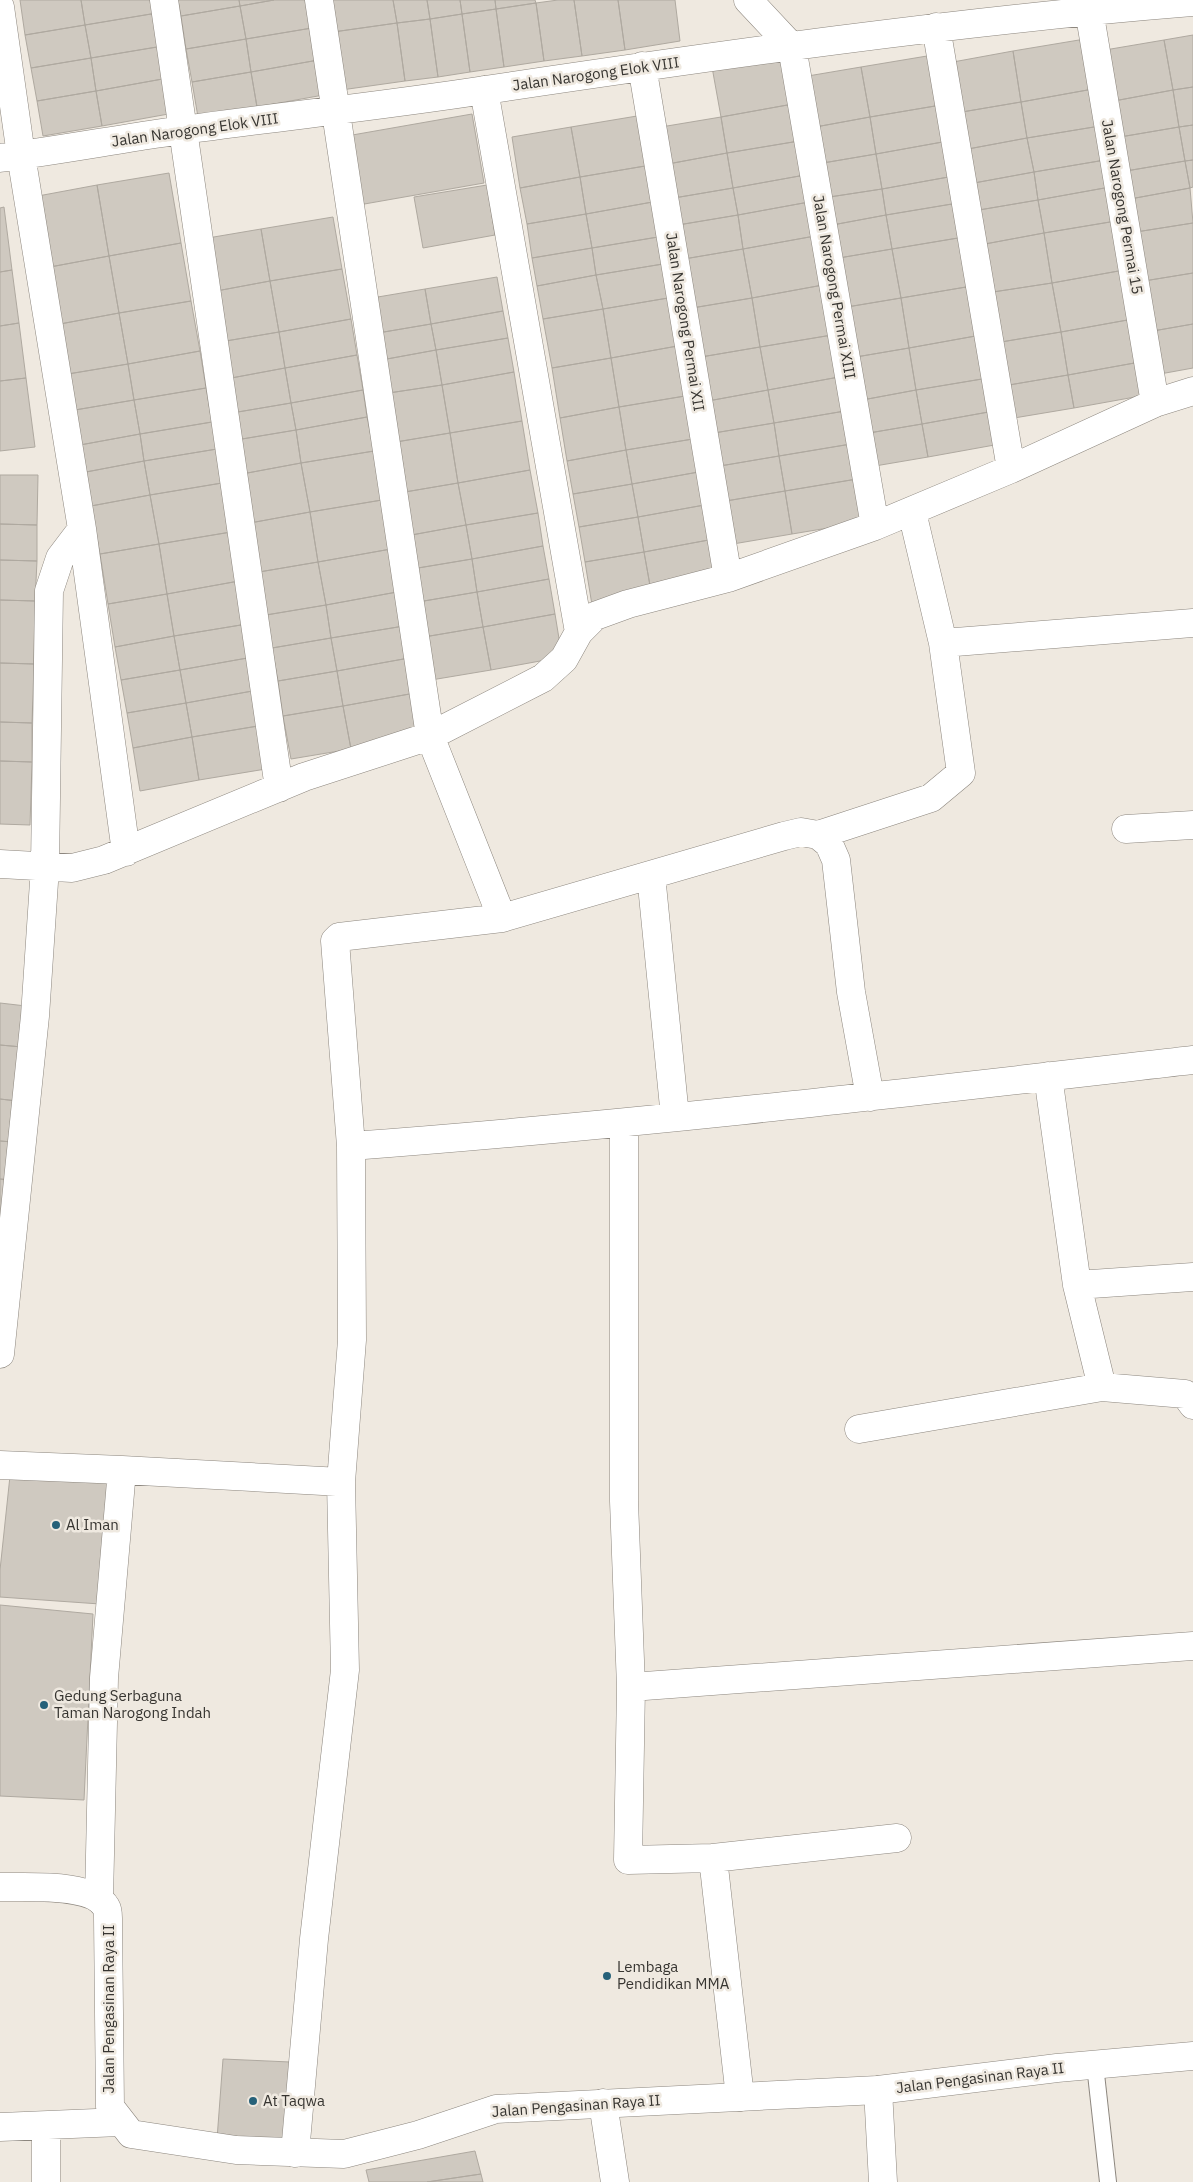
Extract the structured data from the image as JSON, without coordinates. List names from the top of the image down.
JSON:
{
  "streets": {
    "street": [
      "Jalan Narogong Elok VIII",
      "Jalan Narogong Permai 15",
      "Jalan Narogong Permai XIII",
      "Jalan Narogong Permai XII",
      "Jalan Pengasinan Raya II"
    ]
  },
  "crossings": [
    ["Jalan Narogong Elok VIII", "Jalan Narogong Permai 15"],
    ["Jalan Narogong Elok VIII", "Jalan Narogong Permai XIII"],
    ["Jalan Narogong Elok VIII", "Jalan Narogong Permai XII"]
  ],
  "places": [
    "Al Iman",
    "Gedung Serbaguna Taman Narogong Indah",
    "Lembaga Pendidikan MMA",
    "At Taqwa"
  ]
}
